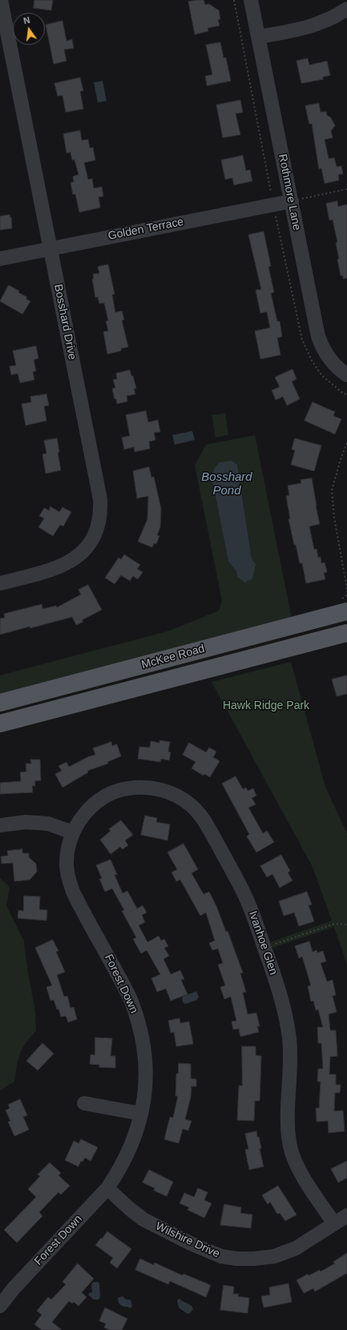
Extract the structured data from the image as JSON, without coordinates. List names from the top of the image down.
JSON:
{
  "streets": {
    "main road": ["McKee Road"],
    "street": [
      "Rothmore Lane",
      "Golden Terrace",
      "Bosshard Drive",
      "Ivanhoe Glen",
      "Forest Down",
      "Wilshire Drive"
    ]
  },
  "crossings": [
    ["Rothmore Lane", "Golden Terrace"],
    ["Golden Terrace", "Bosshard Drive"],
    ["Ivanhoe Glen", "Forest Down"],
    ["Ivanhoe Glen", "Wilshire Drive"],
    ["Forest Down", "Wilshire Drive"]
  ],
  "water": ["Bosshard Pond"],
  "parks": ["Hawk Ridge Park"],
  "north": "top"
}
